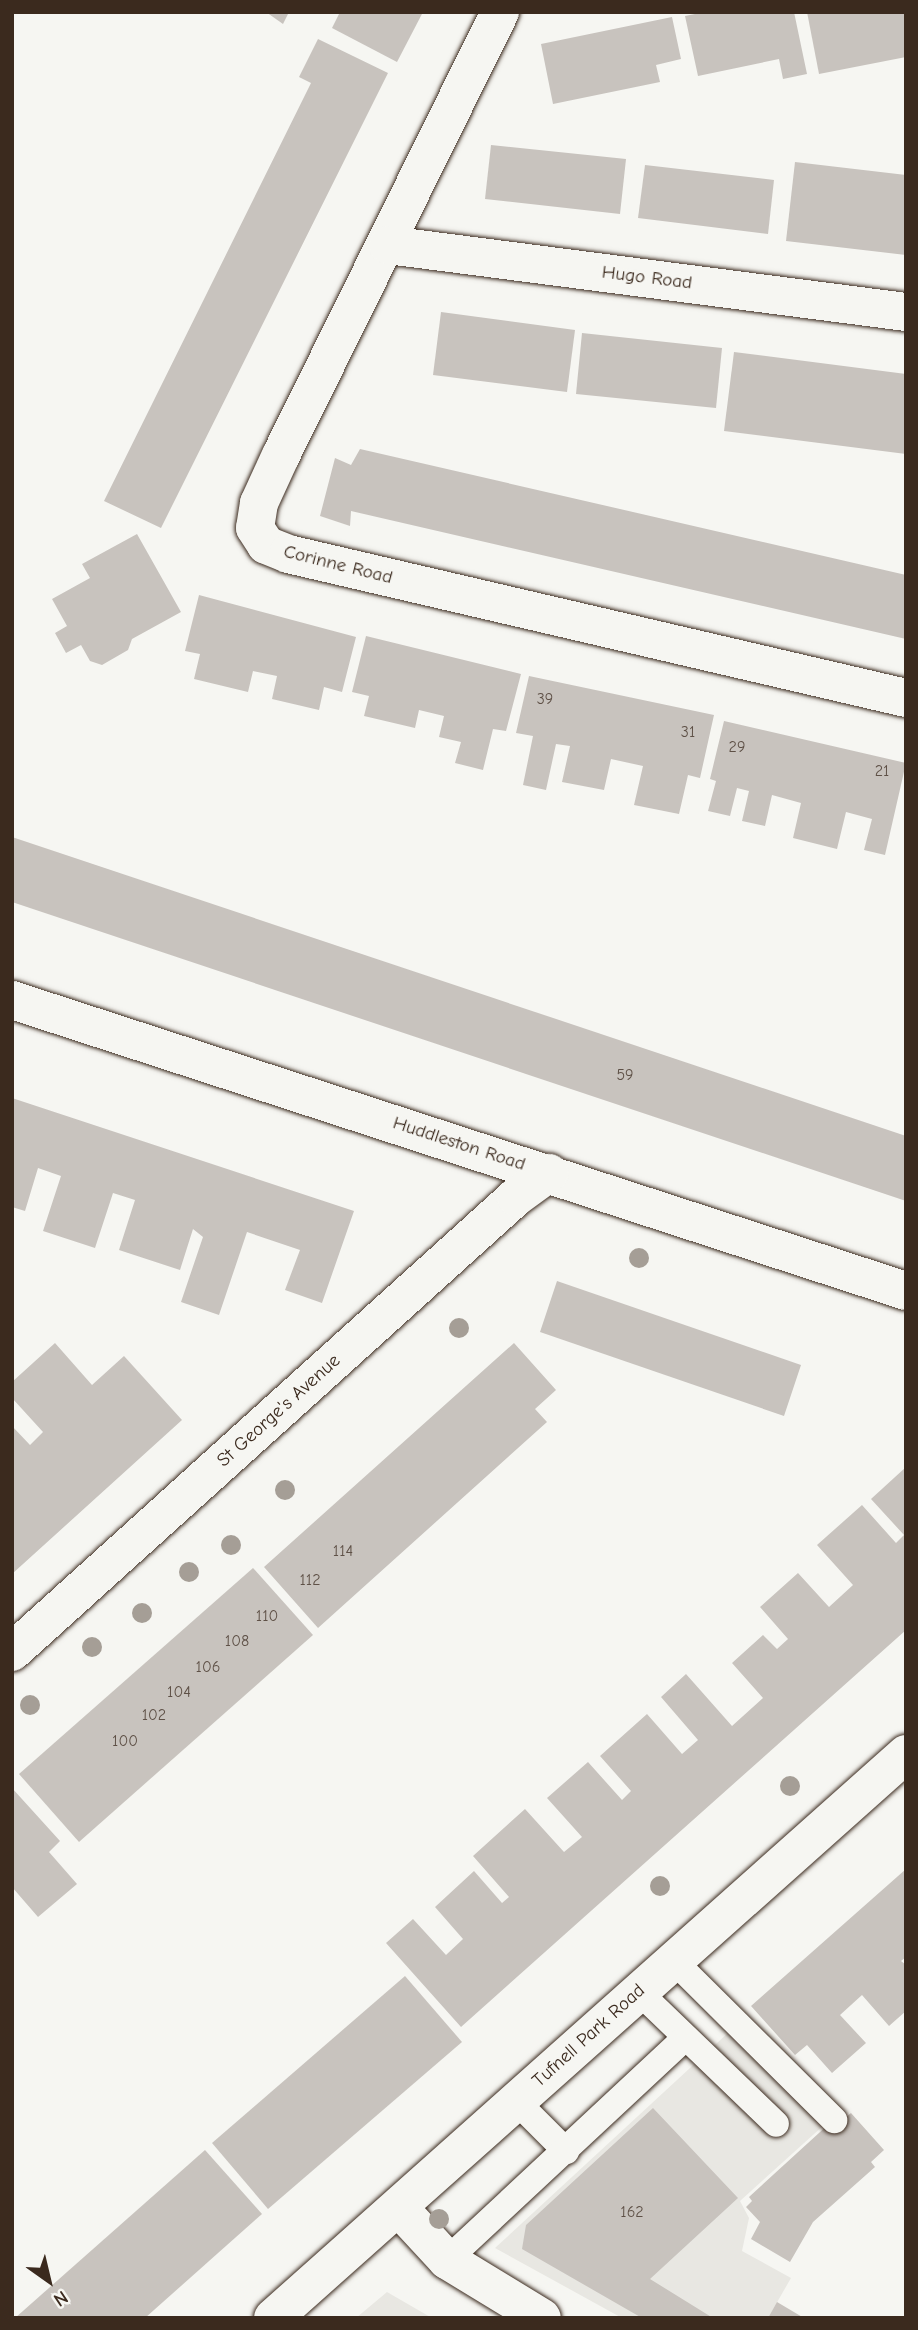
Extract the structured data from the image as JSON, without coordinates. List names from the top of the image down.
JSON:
{
  "streets": {
    "street": [
      "Hugo Road",
      "Corinne Road",
      "Huddleston Road",
      "St George's Avenue",
      "Tufnell Park Road"
    ]
  },
  "crossings": [
    ["Hugo Road", "Corinne Road"],
    ["Huddleston Road", "St George's Avenue"]
  ],
  "house_numbers": [
    "39",
    "31",
    "29",
    "21",
    "59",
    "114",
    "112",
    "110",
    "108",
    "106",
    "104",
    "102",
    "100",
    "162"
  ],
  "north": "bottom right"
}
